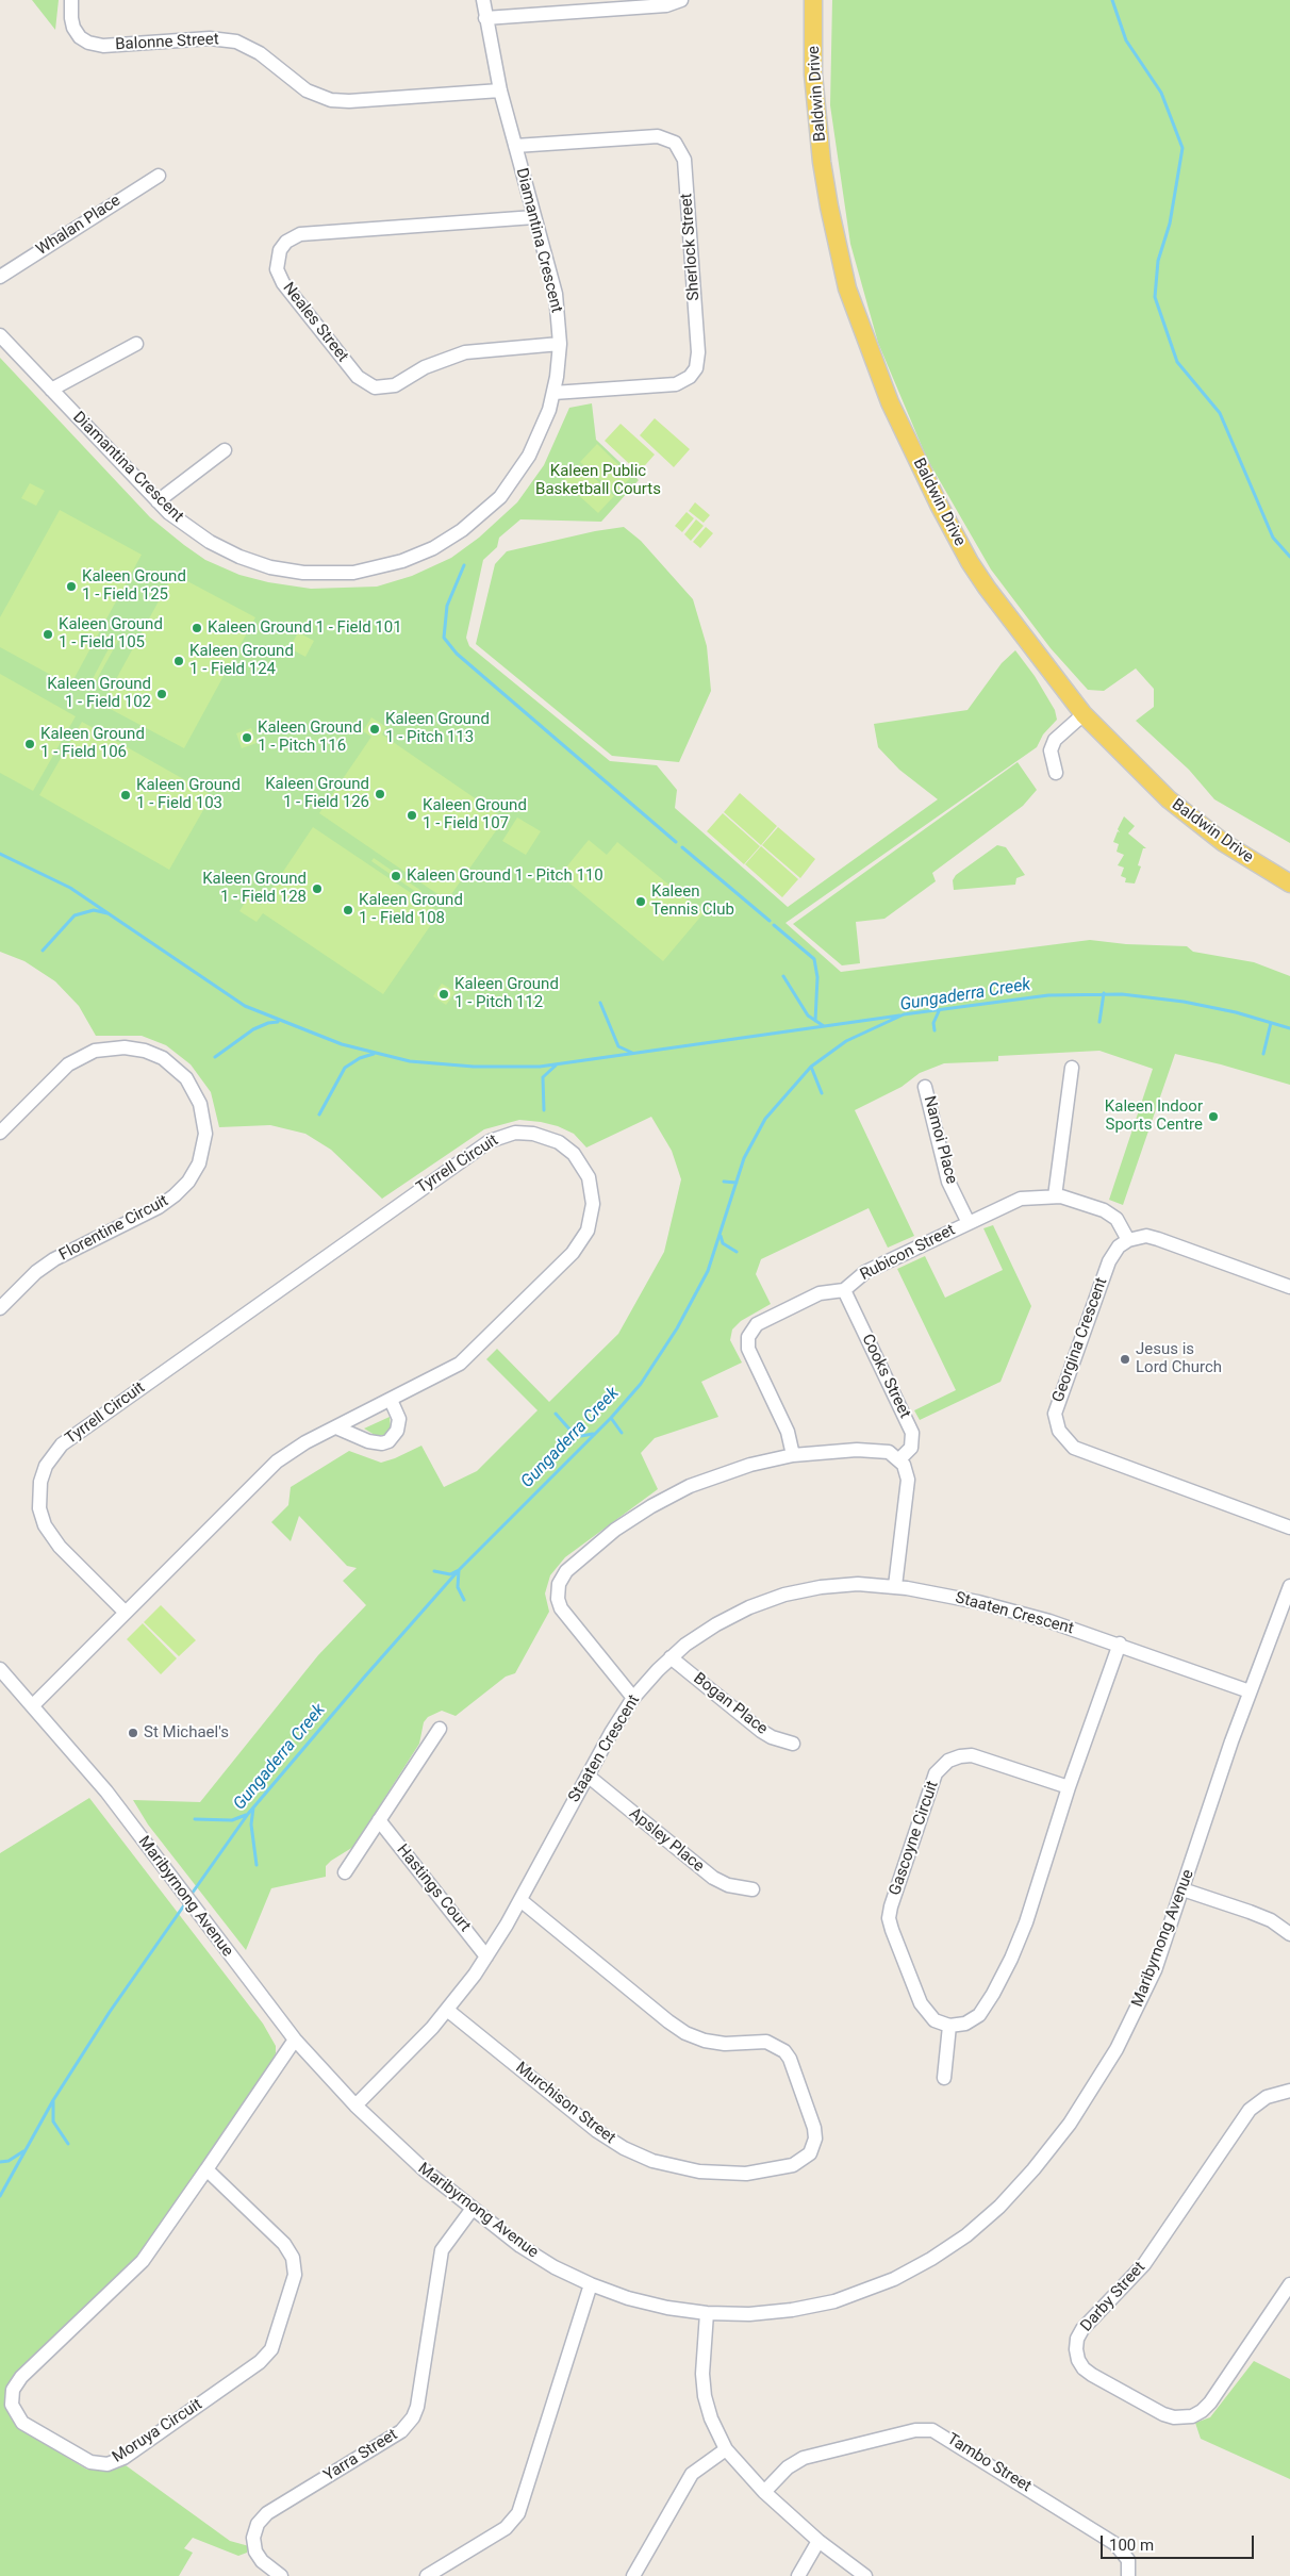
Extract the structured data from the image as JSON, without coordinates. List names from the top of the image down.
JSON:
{
  "streets": {
    "main road": ["Baldwin Drive"],
    "street": [
      "Balonne Street",
      "Whalan Place",
      "Diamantina Crescent",
      "Sherlock Street",
      "Neales Street",
      "Namoi Place",
      "Tyrrell Circuit",
      "Florentine Circuit",
      "Rubicon Street",
      "Georgina Crescent",
      "Cooks Street",
      "Staaten Crescent",
      "Bogan Place",
      "Gascoyne Circuit",
      "Apsley Place",
      "Hastings Court",
      "Maribyrnong Avenue",
      "Murchison Street",
      "Darby Street",
      "Moruya Circuit",
      "Yarra Street",
      "Tambo Street"
    ]
  },
  "crossings": [
    ["Balonne Street", "Diamantina Crescent"],
    ["Diamantina Crescent", "Sherlock Street"],
    ["Diamantina Crescent", "Neales Street"],
    ["Namoi Place", "Rubicon Street"],
    ["Tyrrell Circuit", "Maribyrnong Avenue"],
    ["Rubicon Street", "Georgina Crescent"],
    ["Rubicon Street", "Cooks Street"],
    ["Staaten Crescent", "Bogan Place"],
    ["Staaten Crescent", "Apsley Place"],
    ["Staaten Crescent", "Hastings Court"],
    ["Staaten Crescent", "Maribyrnong Avenue"],
    ["Staaten Crescent", "Murchison Street"],
    ["Maribyrnong Avenue", "Moruya Circuit"],
    ["Maribyrnong Avenue", "Yarra Street"]
  ],
  "water": ["Gungaderra Creek"],
  "parks": ["Kaleen Public Basketball Courts"],
  "places": [
    "Kaleen Ground 1 - Field 125",
    "Kaleen Ground 1 - Field 101",
    "Kaleen Ground 1 - Field 105",
    "Kaleen Ground 1 - Field 124",
    "Kaleen Ground 1 - Field 102",
    "Kaleen Ground 1 - Pitch 113",
    "Kaleen Ground 1 - Pitch 116",
    "Kaleen Ground 1 - Field 106",
    "Kaleen Ground 1 - Field 126",
    "Kaleen Ground 1 - Field 103",
    "Kaleen Ground 1 - Field 107",
    "Kaleen Ground 1 - Pitch 110",
    "Kaleen Ground 1 - Field 128",
    "Kaleen Tennis Club",
    "Kaleen Ground 1 - Field 108",
    "Kaleen Ground 1 - Pitch 112",
    "Kaleen Indoor Sports Centre",
    "Jesus is Lord Church",
    "St Michael's"
  ],
  "scale_bar": "100 m"
}
